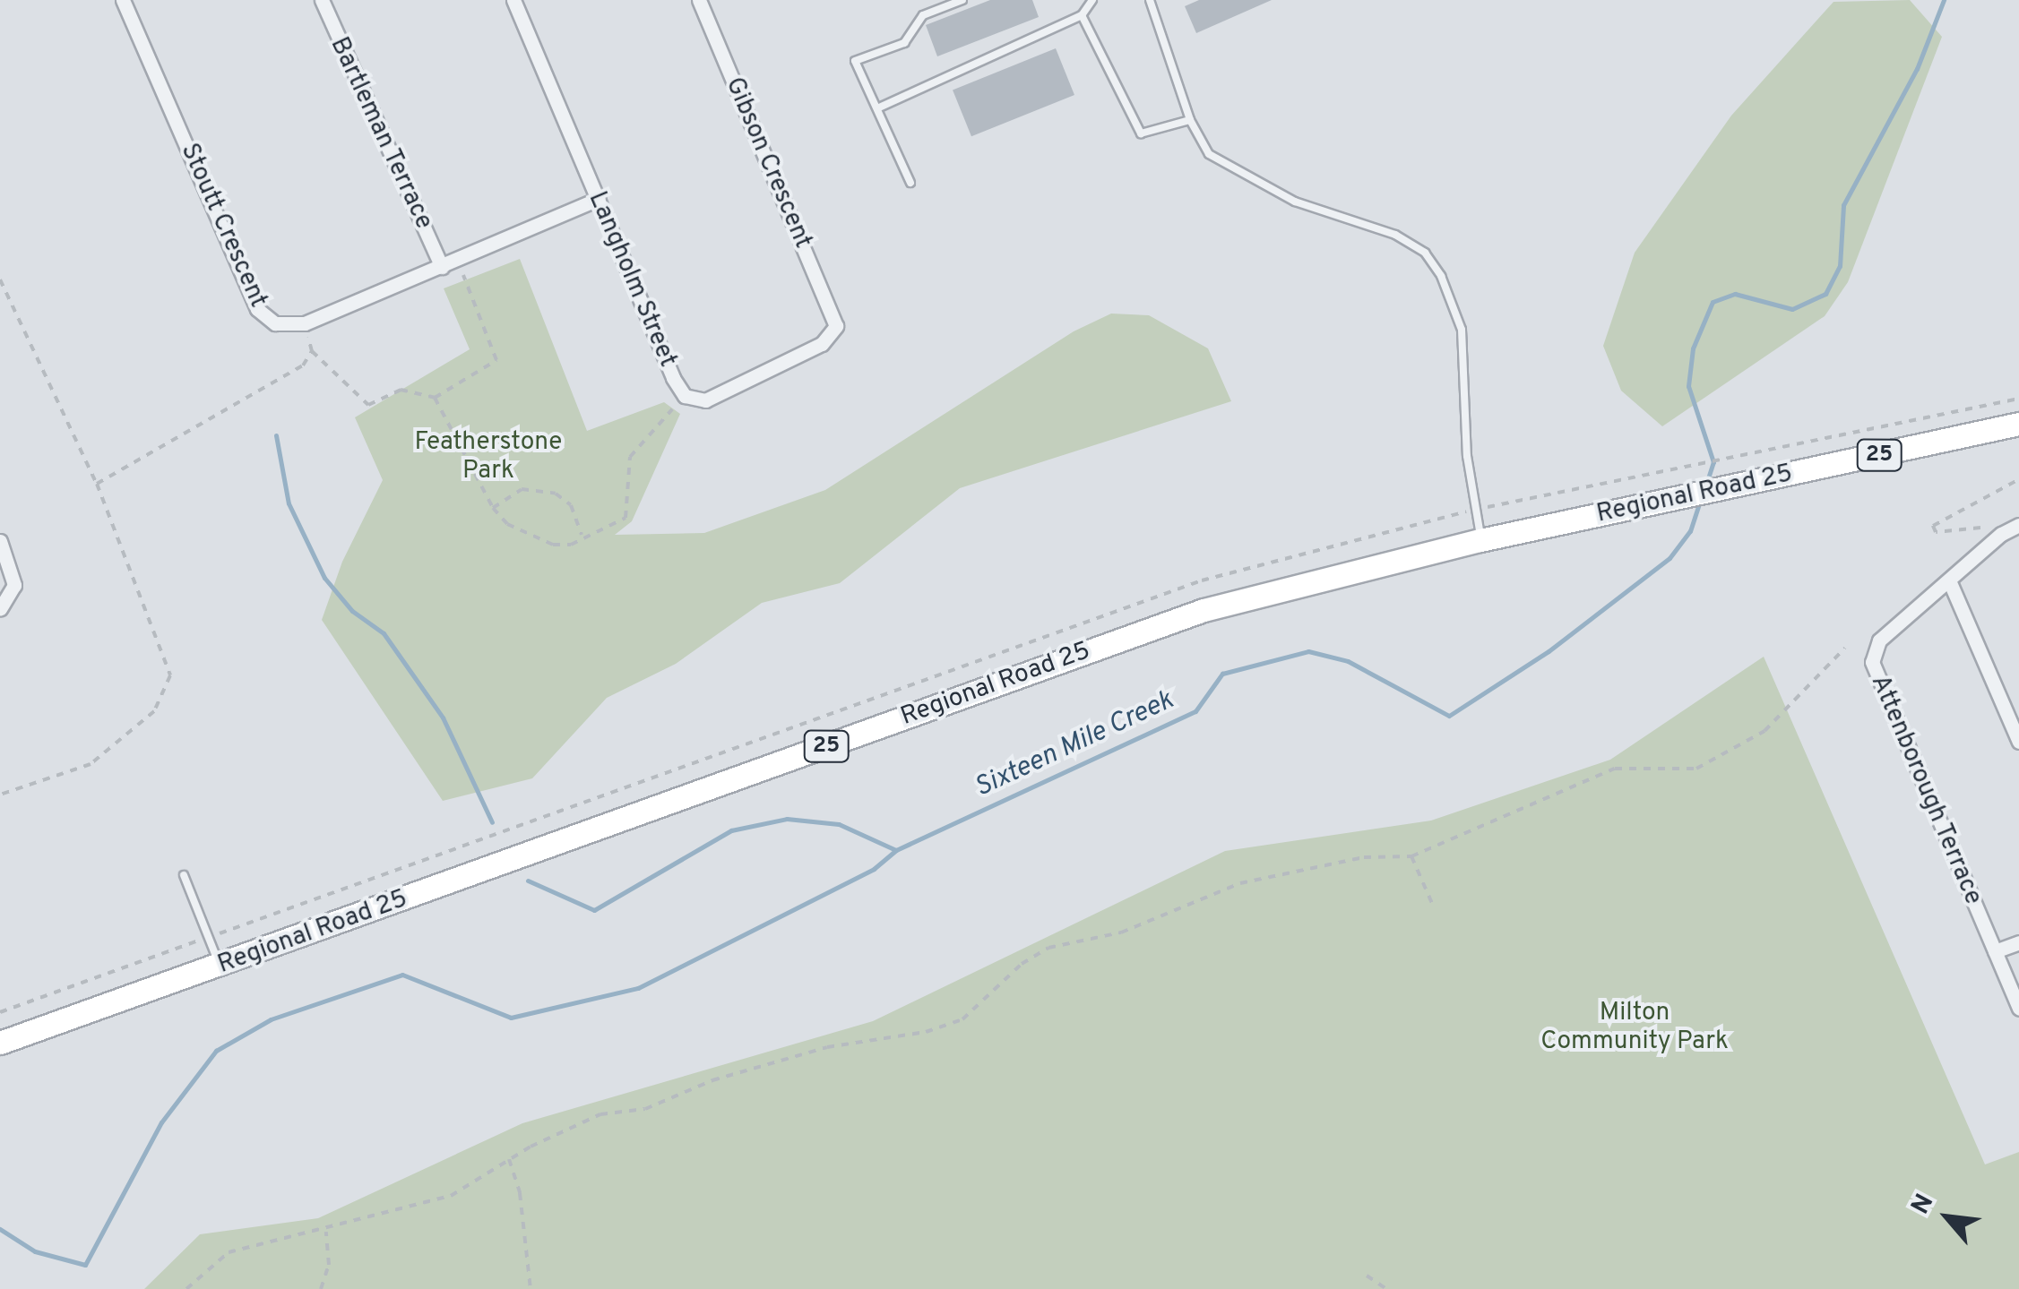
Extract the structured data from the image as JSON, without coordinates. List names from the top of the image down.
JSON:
{
  "streets": {
    "main road": ["25", "Regional Road 25"],
    "street": [
      "Bartleman Terrace",
      "Gibson Crescent",
      "Stoutt Crescent",
      "Langholm Street",
      "Attenborough Terrace"
    ]
  },
  "crossings": [
    ["Gibson Crescent", "Langholm Street"]
  ],
  "water": ["Sixteen Mile Creek"],
  "parks": ["Featherstone Park", "Milton Community Park"],
  "north": "top left"
}
